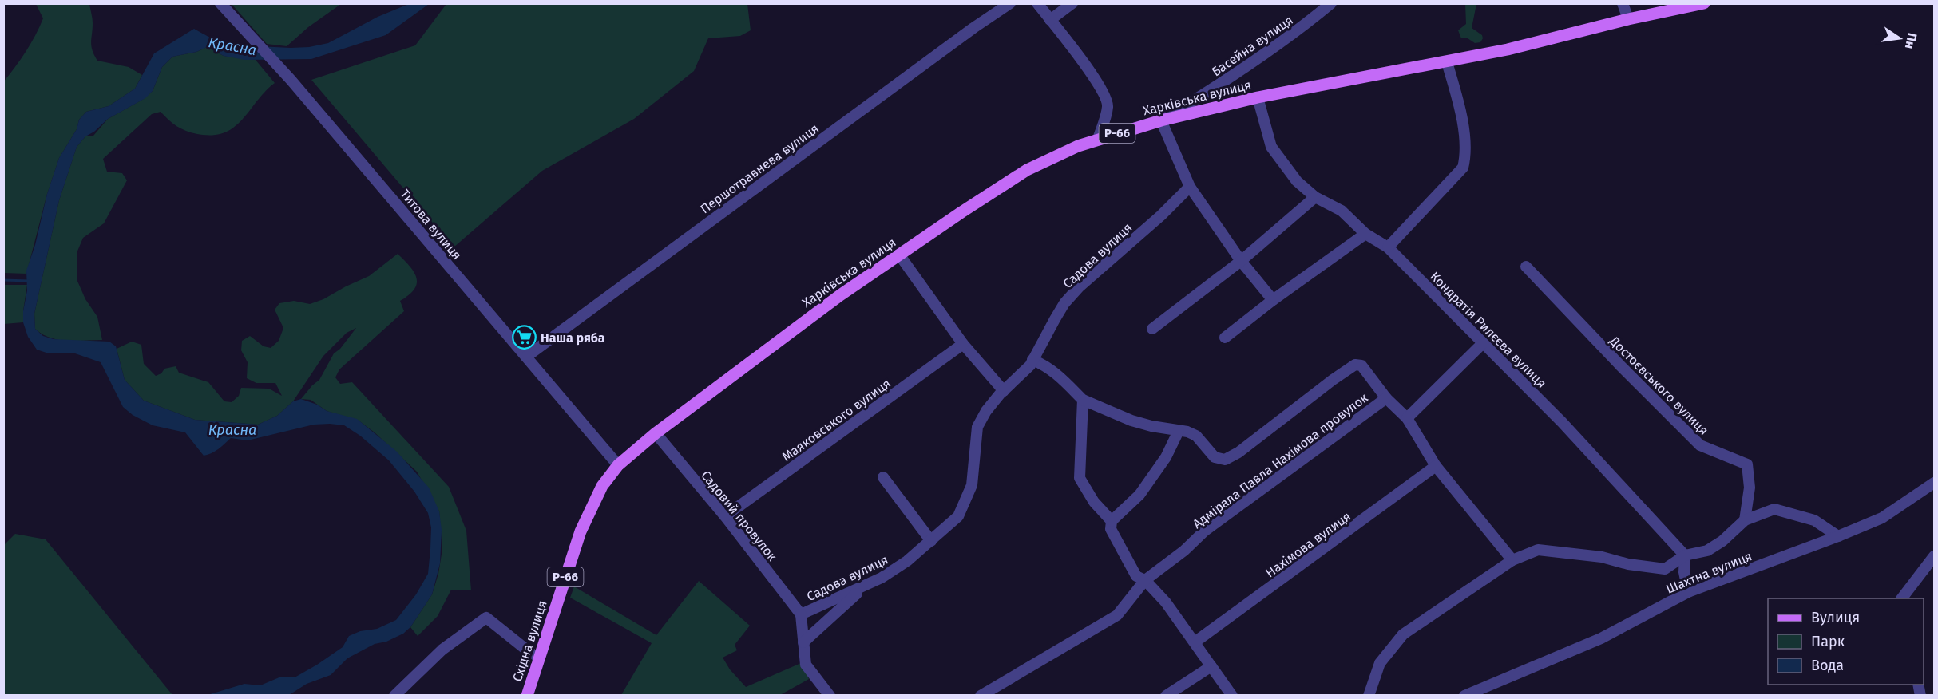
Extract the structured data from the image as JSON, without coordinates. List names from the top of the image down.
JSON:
{
  "streets": {
    "main road": ["Харківська вулиця", "Р-66", "Східна вулиця"],
    "street": [
      "Басейна вулиця",
      "Першотравнева вулиця",
      "Титова вулиця",
      "Садова вулиця",
      "Кондратія Рилєєва вулиця",
      "Достоєвського вулиця",
      "Маяковського вулиця",
      "Адмірала Павла Нахімова провулок",
      "Садовий провулок",
      "Нахімова вулиця",
      "Шахтна вулиця"
    ]
  },
  "crossings": [
    ["Басейна вулиця", "Харківська вулиця"],
    ["Харківська вулиця", "Титова вулиця"],
    ["Харківська вулиця", "Кондратія Рилєєва вулиця"],
    ["Харківська вулиця", "Садовий провулок"],
    ["Харківська вулиця", "Східна вулиця"],
    ["Першотравнева вулиця", "Титова вулиця"],
    ["Титова вулиця", "Східна вулиця"],
    ["Садова вулиця", "Садовий провулок"],
    ["Маяковського вулиця", "Садовий провулок"]
  ],
  "water": ["Красна"],
  "places": {
    "supermarket": ["Наша ряба"]
  },
  "legend": ["Вулиця", "Парк", "Вода"],
  "north": "right"
}
